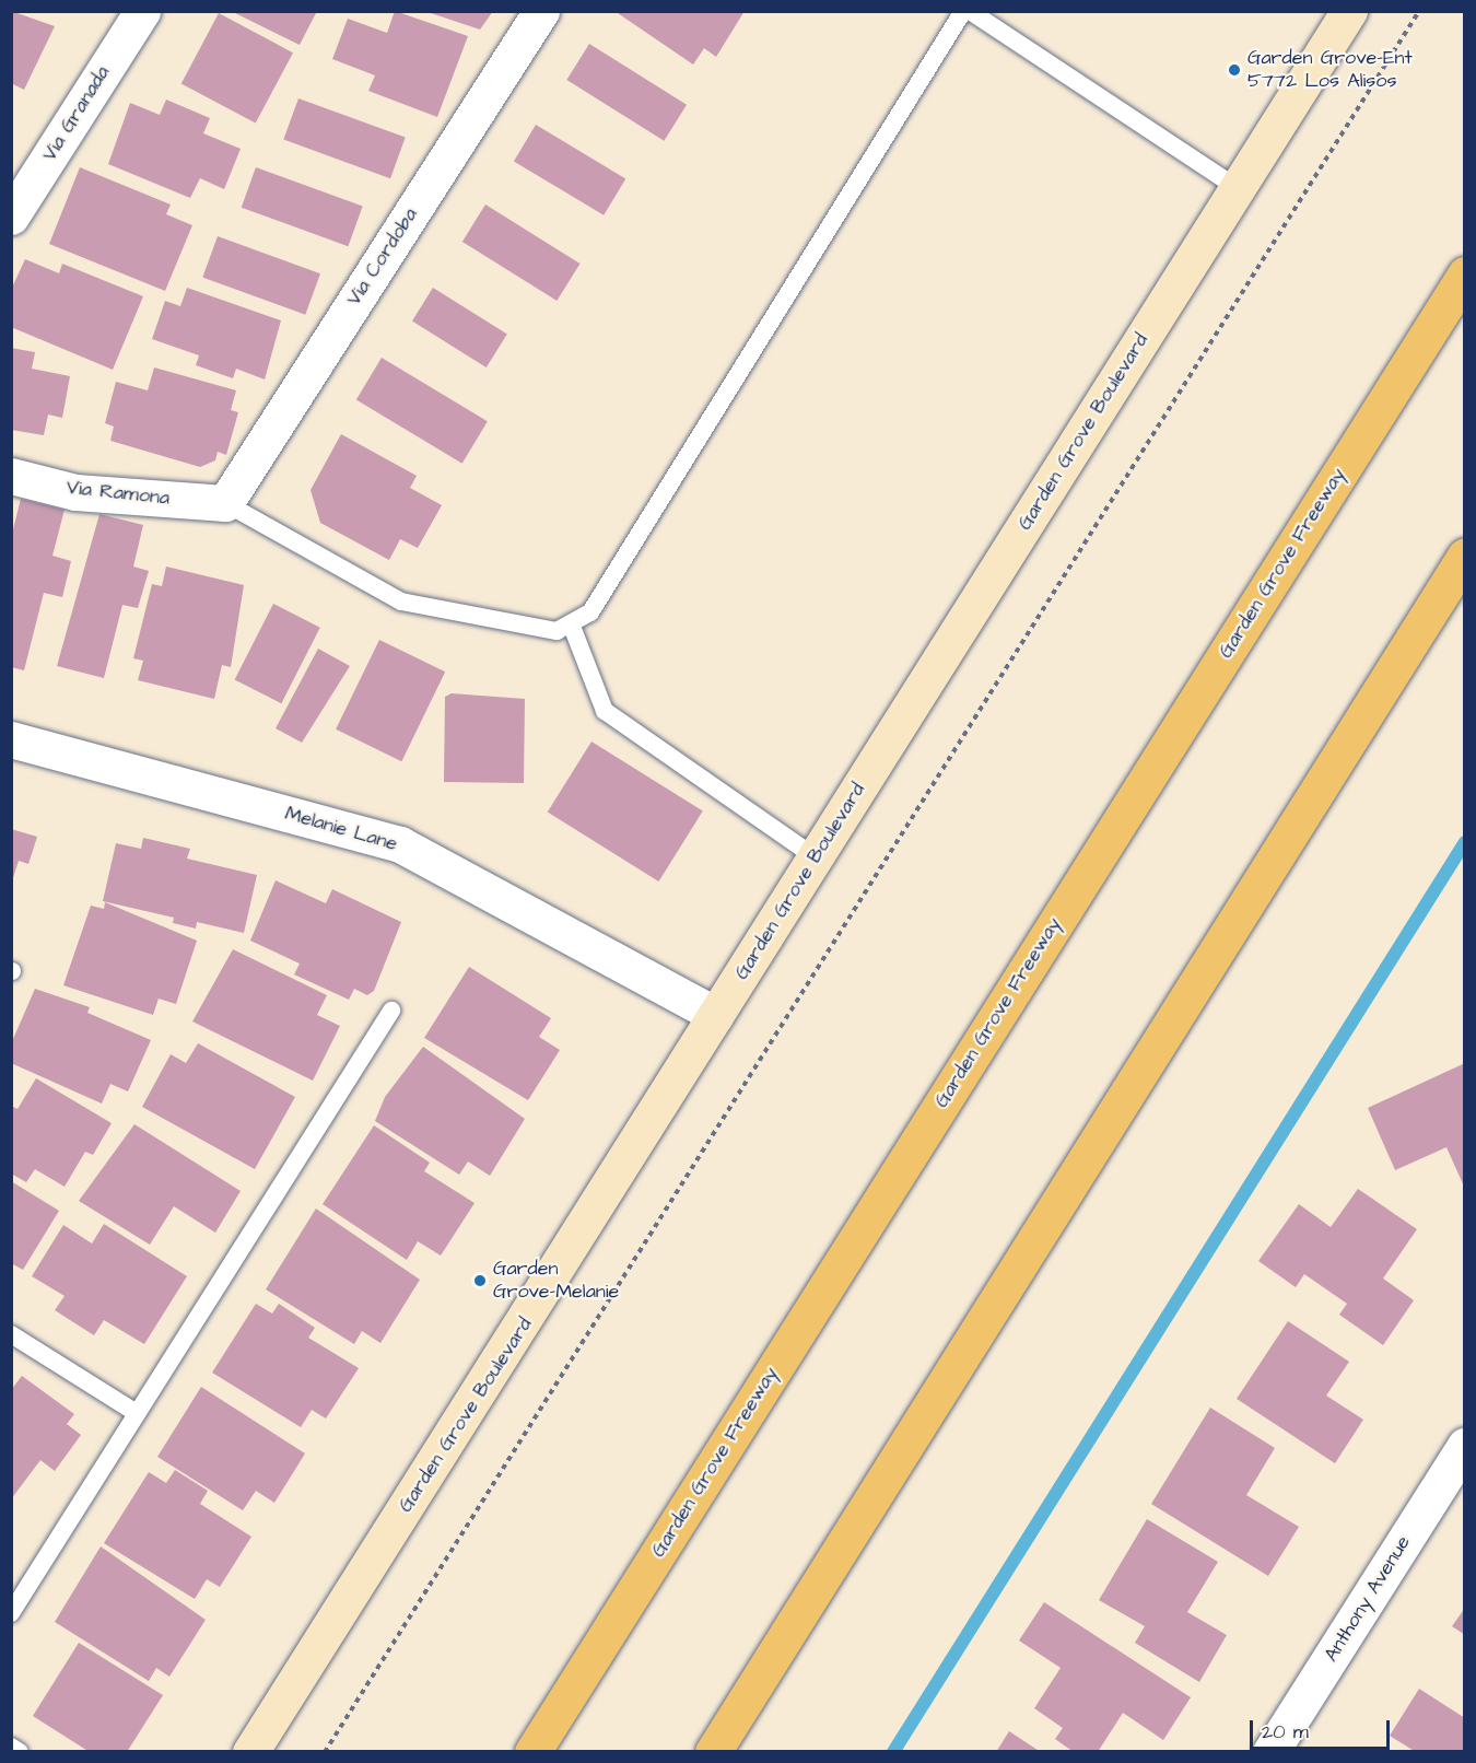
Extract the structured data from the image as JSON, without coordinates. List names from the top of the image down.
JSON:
{
  "streets": {
    "highway": ["Garden Grove Freeway"],
    "main road": ["Garden Grove Boulevard"],
    "street": [
      "Via Granada",
      "Via Cordoba",
      "Via Ramona",
      "Melanie Lane",
      "Anthony Avenue"
    ]
  },
  "crossings": [
    ["Via Cordoba", "Via Ramona"],
    ["Garden Grove Boulevard", "Melanie Lane"]
  ],
  "places": ["Garden Grove-Ent 5772 Los Alisos", "Garden Grove-Melanie"],
  "scale_bar": "20 m"
}
